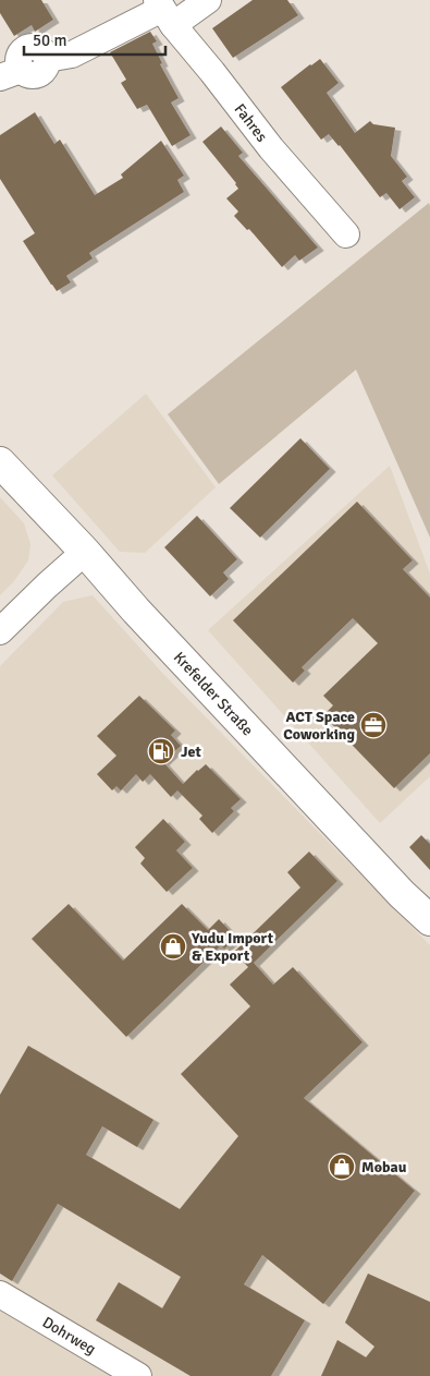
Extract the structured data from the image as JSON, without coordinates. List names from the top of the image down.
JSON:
{
  "streets": {
    "main road": ["Krefelder Straße"],
    "street": ["Fahres", "Dohrweg"]
  },
  "places": {
    "office": ["ACT Space Coworking"],
    "fuel station": ["Jet"],
    "shop": ["Yudu Import & Export", "Mobau"]
  },
  "scale_bar": "50 m"
}
